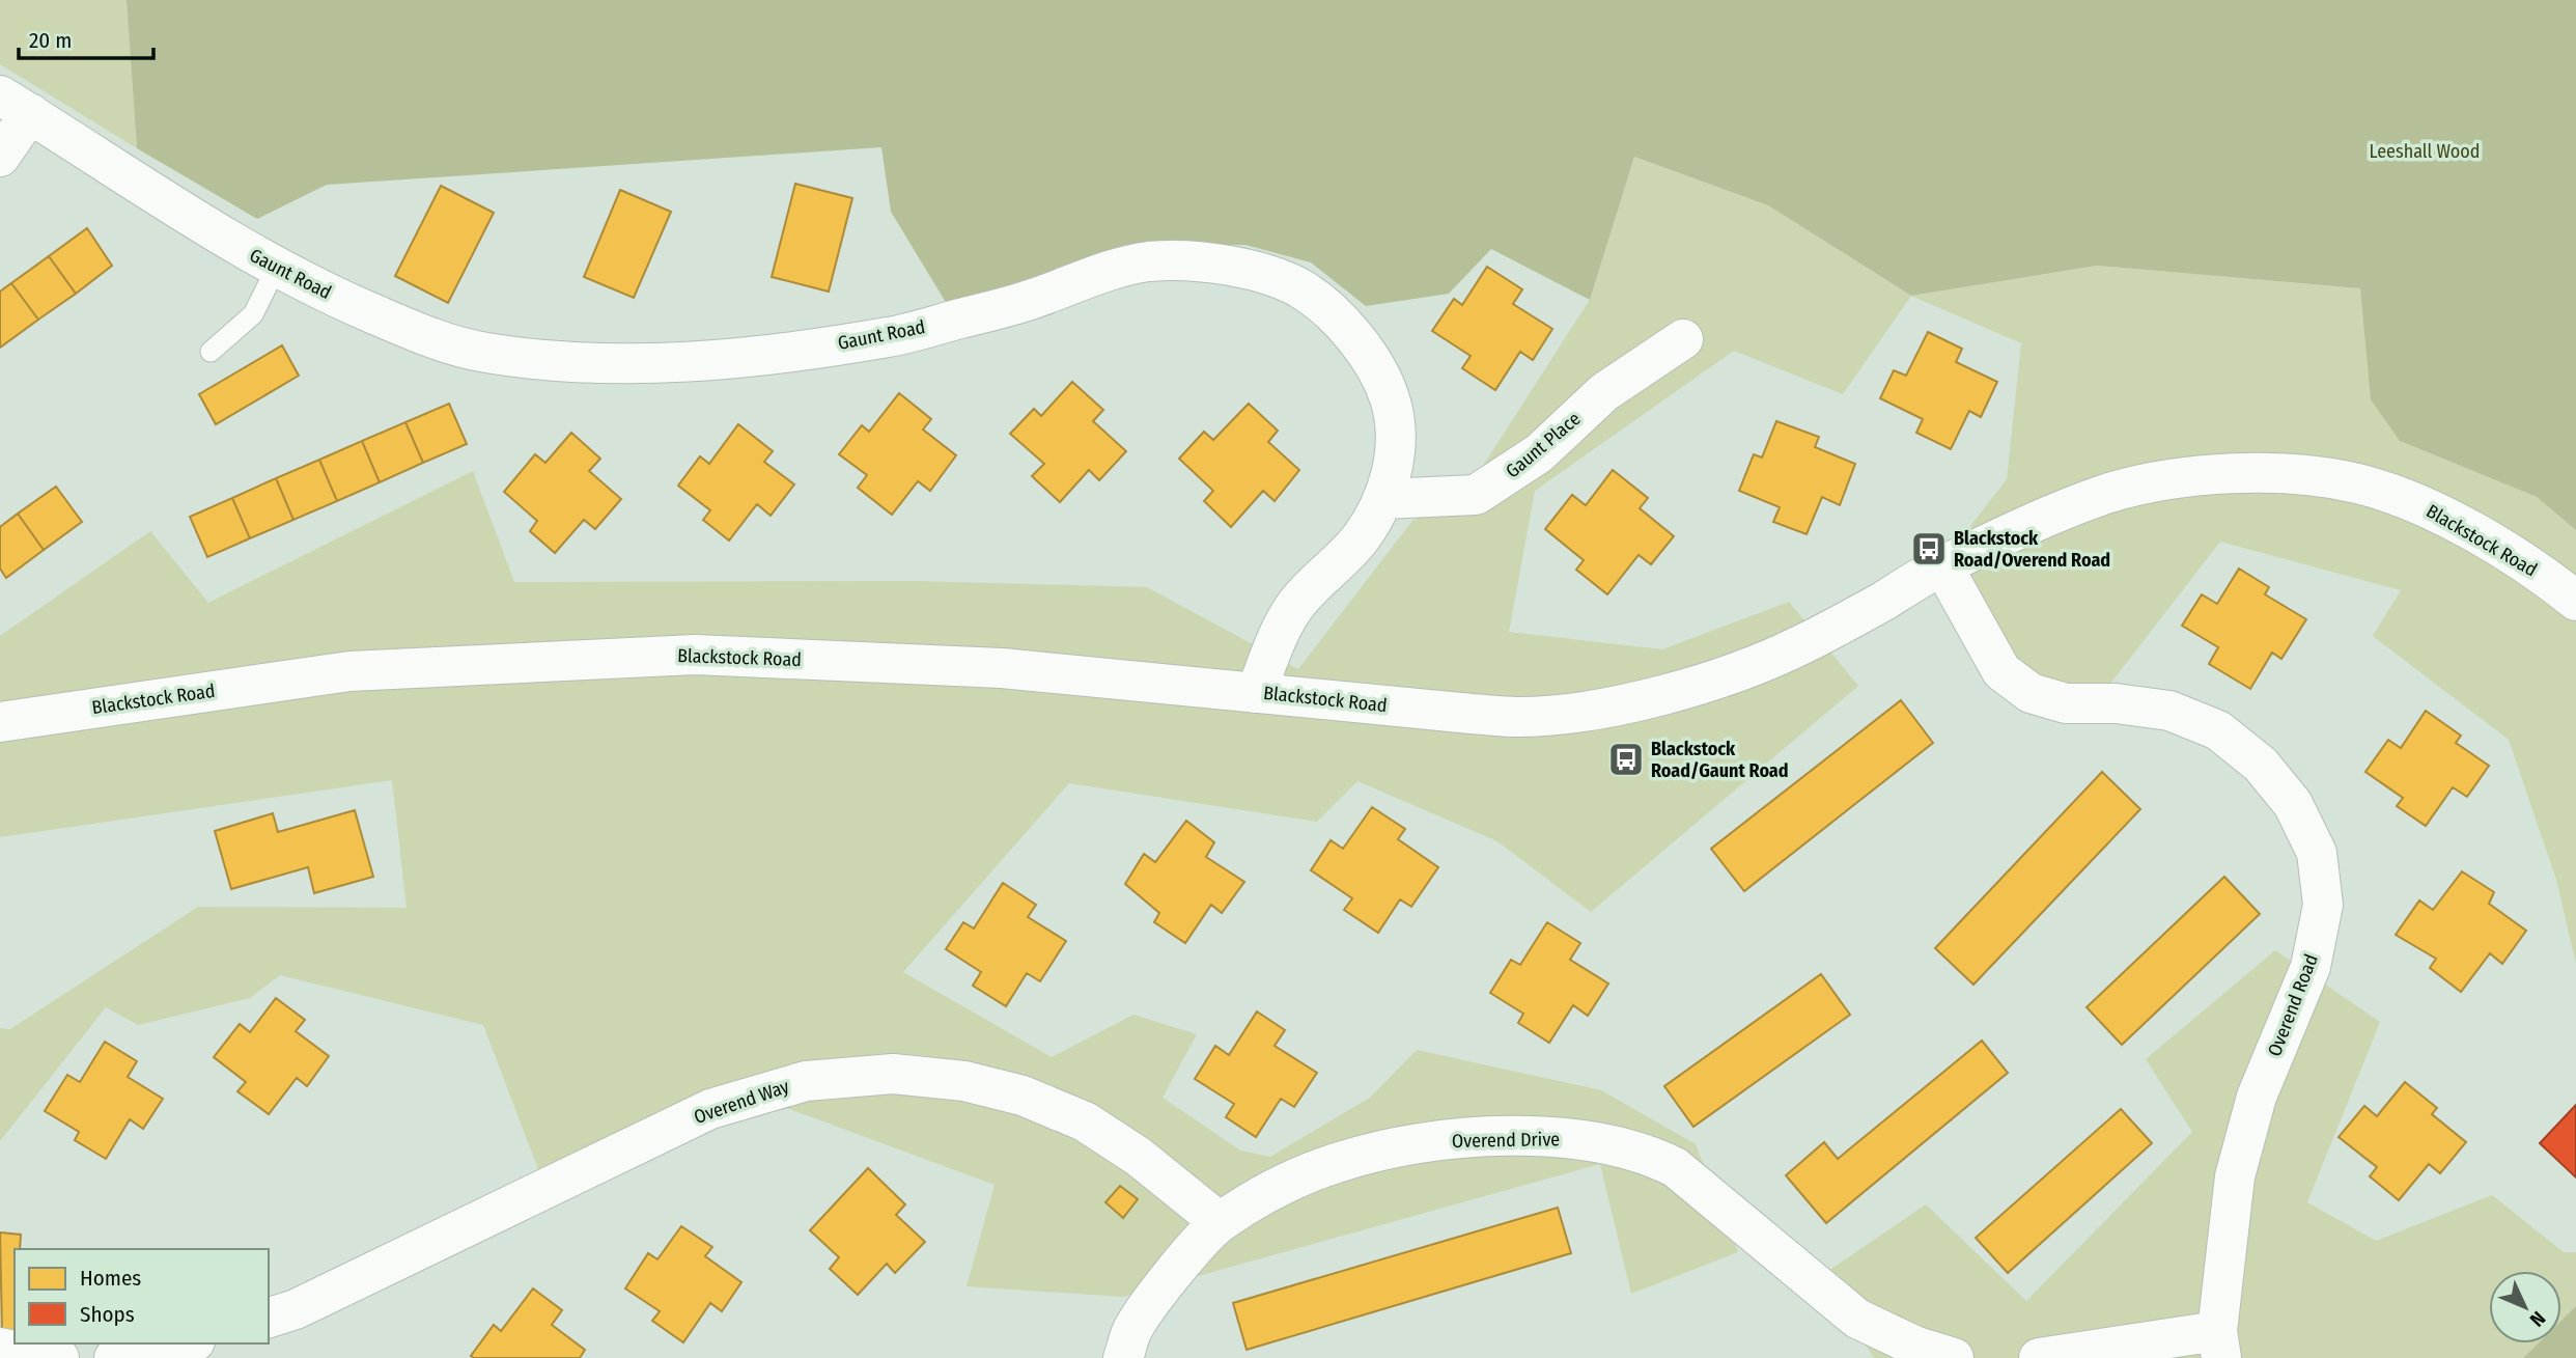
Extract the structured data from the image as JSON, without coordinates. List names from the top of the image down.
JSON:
{
  "streets": {
    "street": [
      "Gaunt Road",
      "Gaunt Place",
      "Blackstock Road",
      "Overend Road",
      "Overend Way",
      "Overend Drive"
    ]
  },
  "crossings": [
    ["Gaunt Road", "Gaunt Place"],
    ["Gaunt Road", "Blackstock Road"],
    ["Blackstock Road", "Overend Road"],
    ["Overend Way", "Overend Drive"]
  ],
  "parks": ["Leeshall Wood"],
  "places": {
    "bus stop": ["Blackstock Road/Overend Road", "Blackstock Road/Gaunt Road"]
  },
  "legend": ["Homes", "Shops"],
  "scale_bar": "20 m",
  "north": "bottom right"
}
